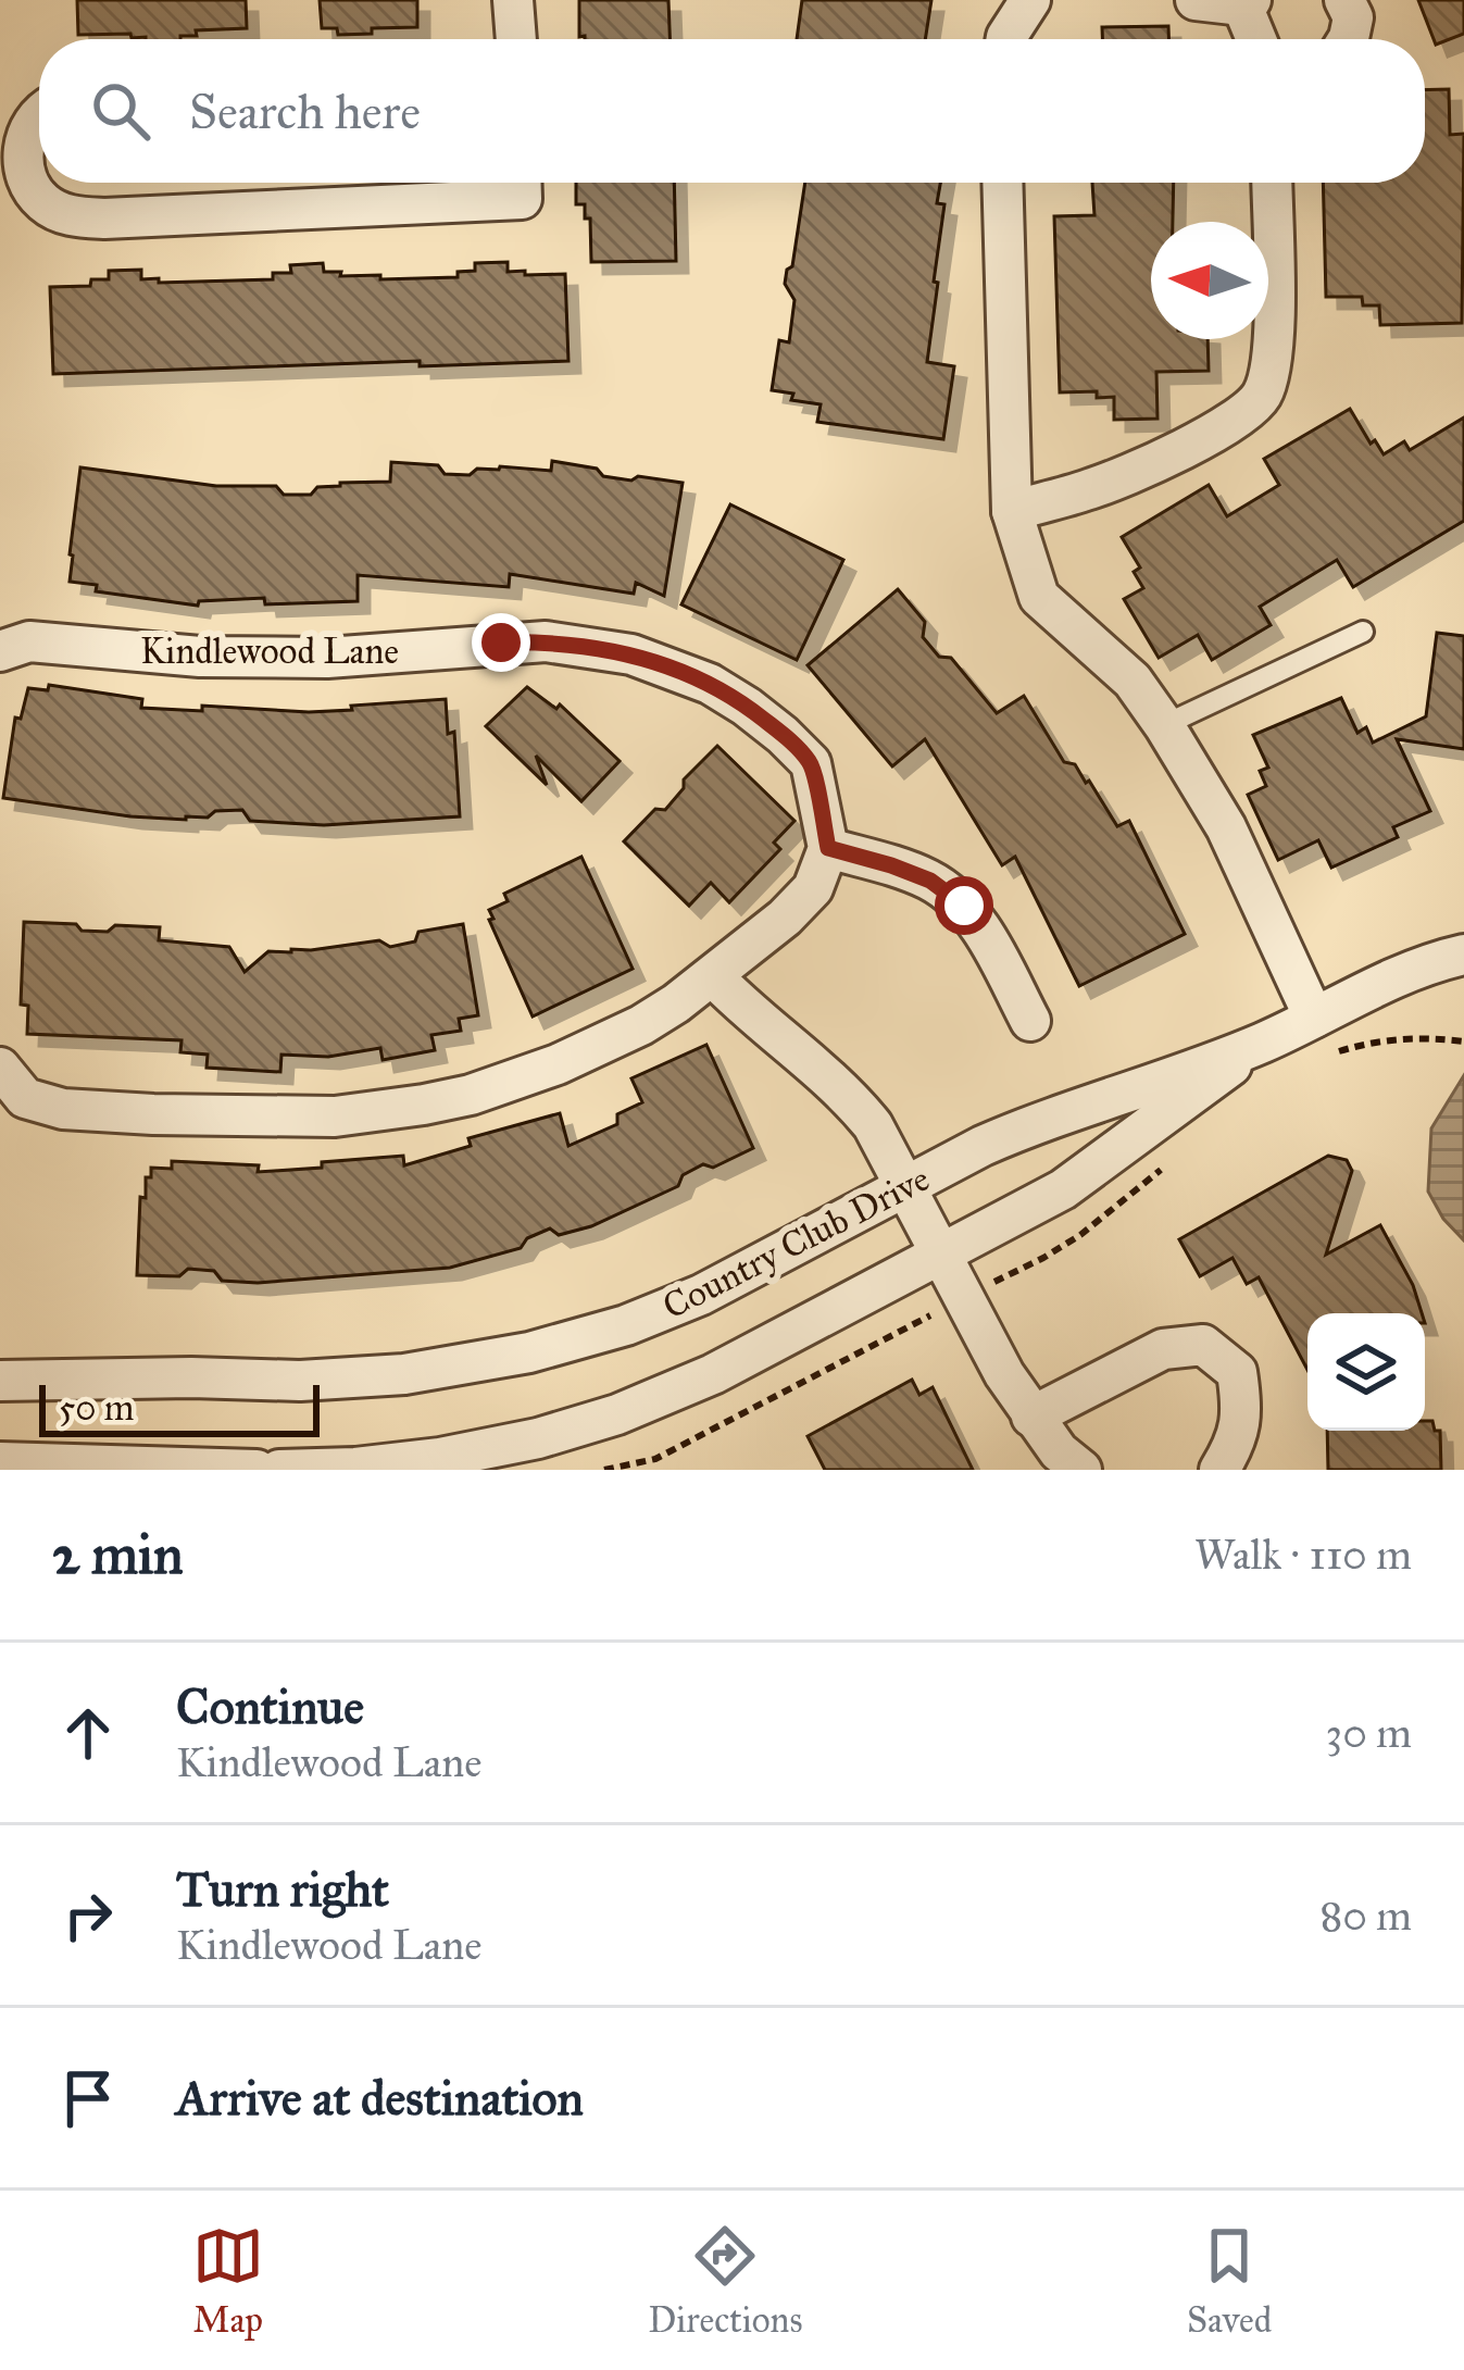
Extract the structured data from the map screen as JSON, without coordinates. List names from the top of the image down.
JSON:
{
  "streets": {
    "street": ["Kindlewood Lane", "Country Club Drive"]
  },
  "scale_bar": "50 m",
  "north": "left",
  "page": {
    "search": "Search here",
    "scale": "50 m",
    "heading": ["2 min", "Walk · 110 m"],
    "list": [
      ["Continue", "Kindlewood Lane", "30 m"],
      ["Turn right", "Kindlewood Lane", "80 m"],
      "Arrive at destination"
    ],
    "nav": ["Map", "Directions", "Saved"]
  }
}
